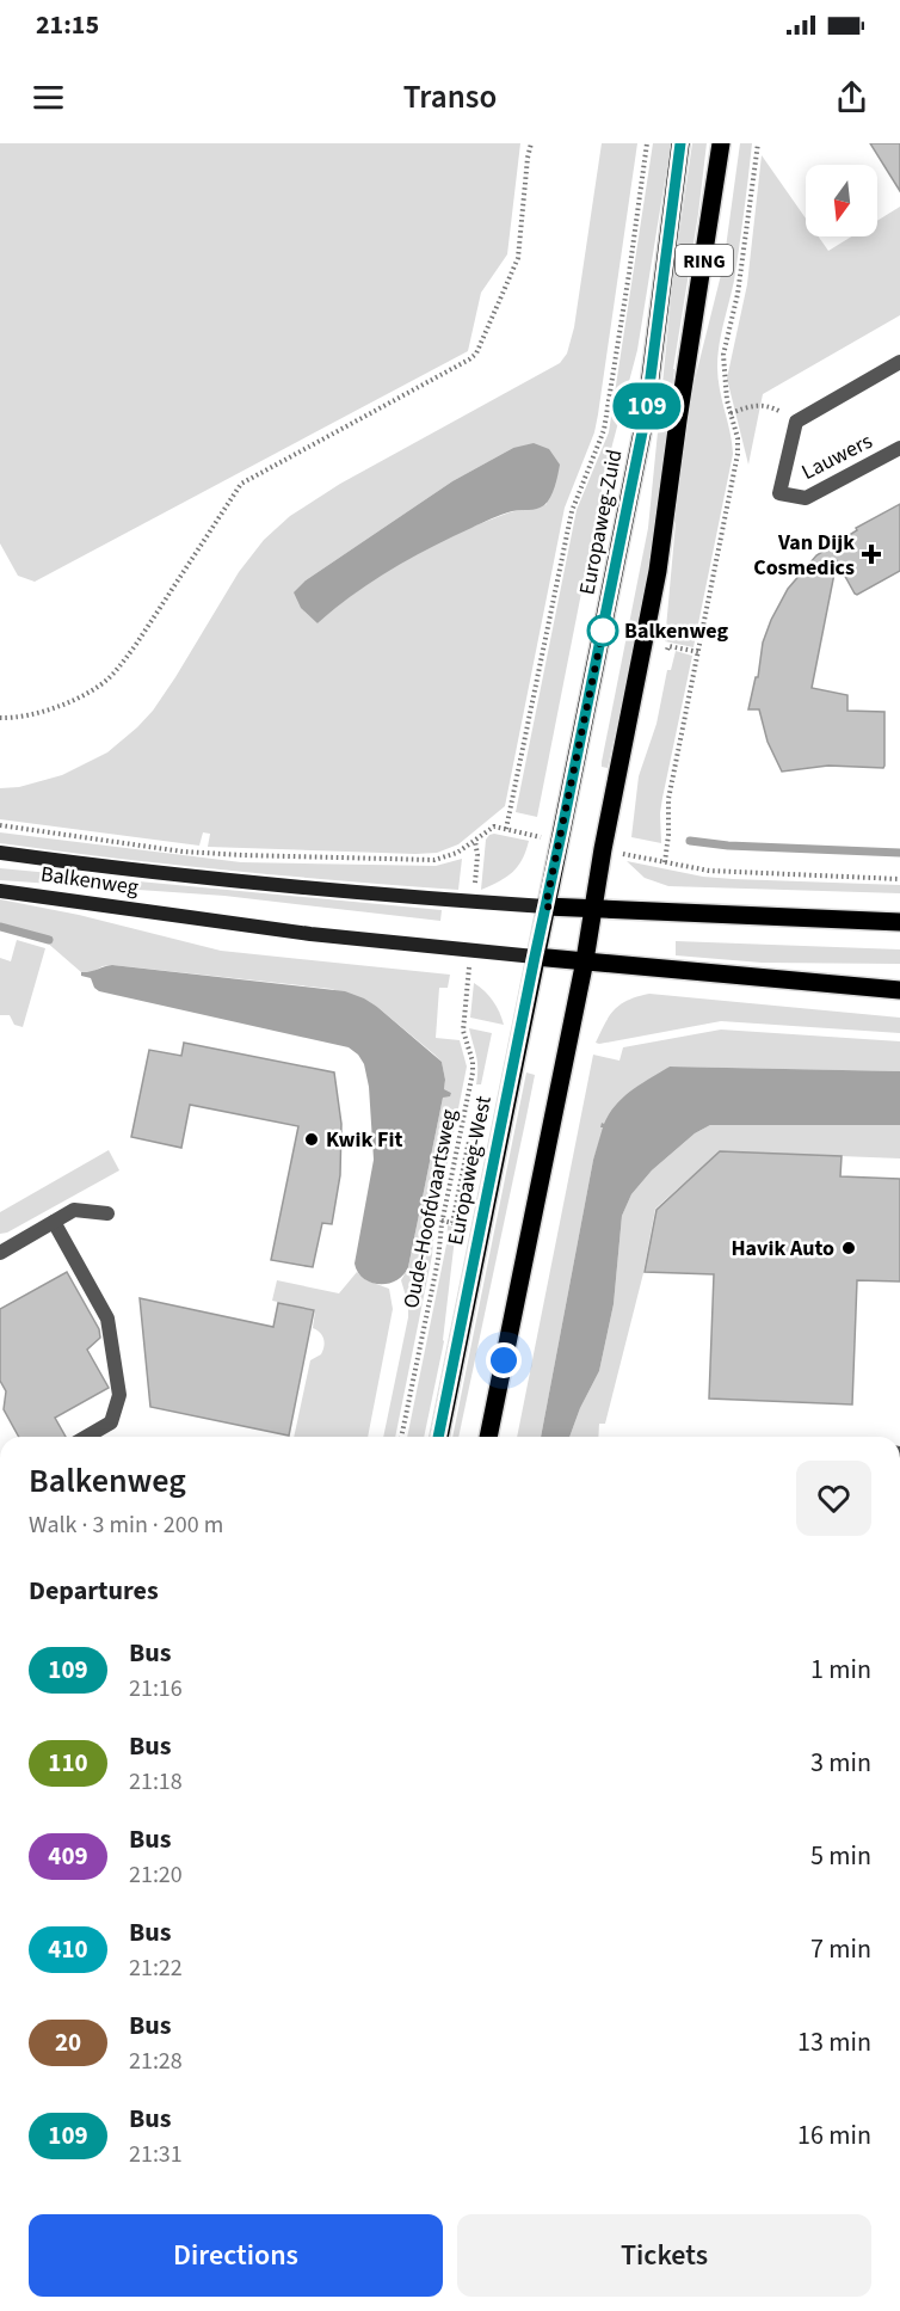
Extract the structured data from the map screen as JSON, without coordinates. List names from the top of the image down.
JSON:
{
  "streets": {
    "main road": [
      "RING",
      "Europaweg-Zuid",
      "Balkenweg",
      "Europaweg-West"
    ],
    "street": ["Lauwers"],
    "path": ["Oude-Hoofdvaartsweg"]
  },
  "crossings": [
    ["RING", "Balkenweg"],
    ["Europaweg-Zuid", "Balkenweg"],
    ["Europaweg-Zuid", "Europaweg-West"],
    ["Balkenweg", "Europaweg-West"]
  ],
  "places": {
    "health": ["Van Dijk Cosmedics"],
    "other": ["Balkenweg", "Kwik Fit", "Havik Auto"]
  },
  "lines": ["bus line 109"],
  "north": "bottom",
  "page": {
    "status": "21:15",
    "header": "Transo",
    "on_map": "109",
    "heading": [
      ["Balkenweg", "Walk · 3 min · 200 m"],
      "Departures"
    ],
    "list": [
      {
        "mark": "109",
        "name": "Bus",
        "note": "21:16",
        "value": "1 min"
      },
      {
        "mark": "110",
        "name": "Bus",
        "note": "21:18",
        "value": "3 min"
      },
      {
        "mark": "409",
        "name": "Bus",
        "note": "21:20",
        "value": "5 min"
      },
      {
        "mark": "410",
        "name": "Bus",
        "note": "21:22",
        "value": "7 min"
      },
      {
        "mark": "20",
        "name": "Bus",
        "note": "21:28",
        "value": "13 min"
      },
      {
        "mark": "109",
        "name": "Bus",
        "note": "21:31",
        "value": "16 min"
      }
    ],
    "buttons": ["Directions", "Tickets"]
  }
}
